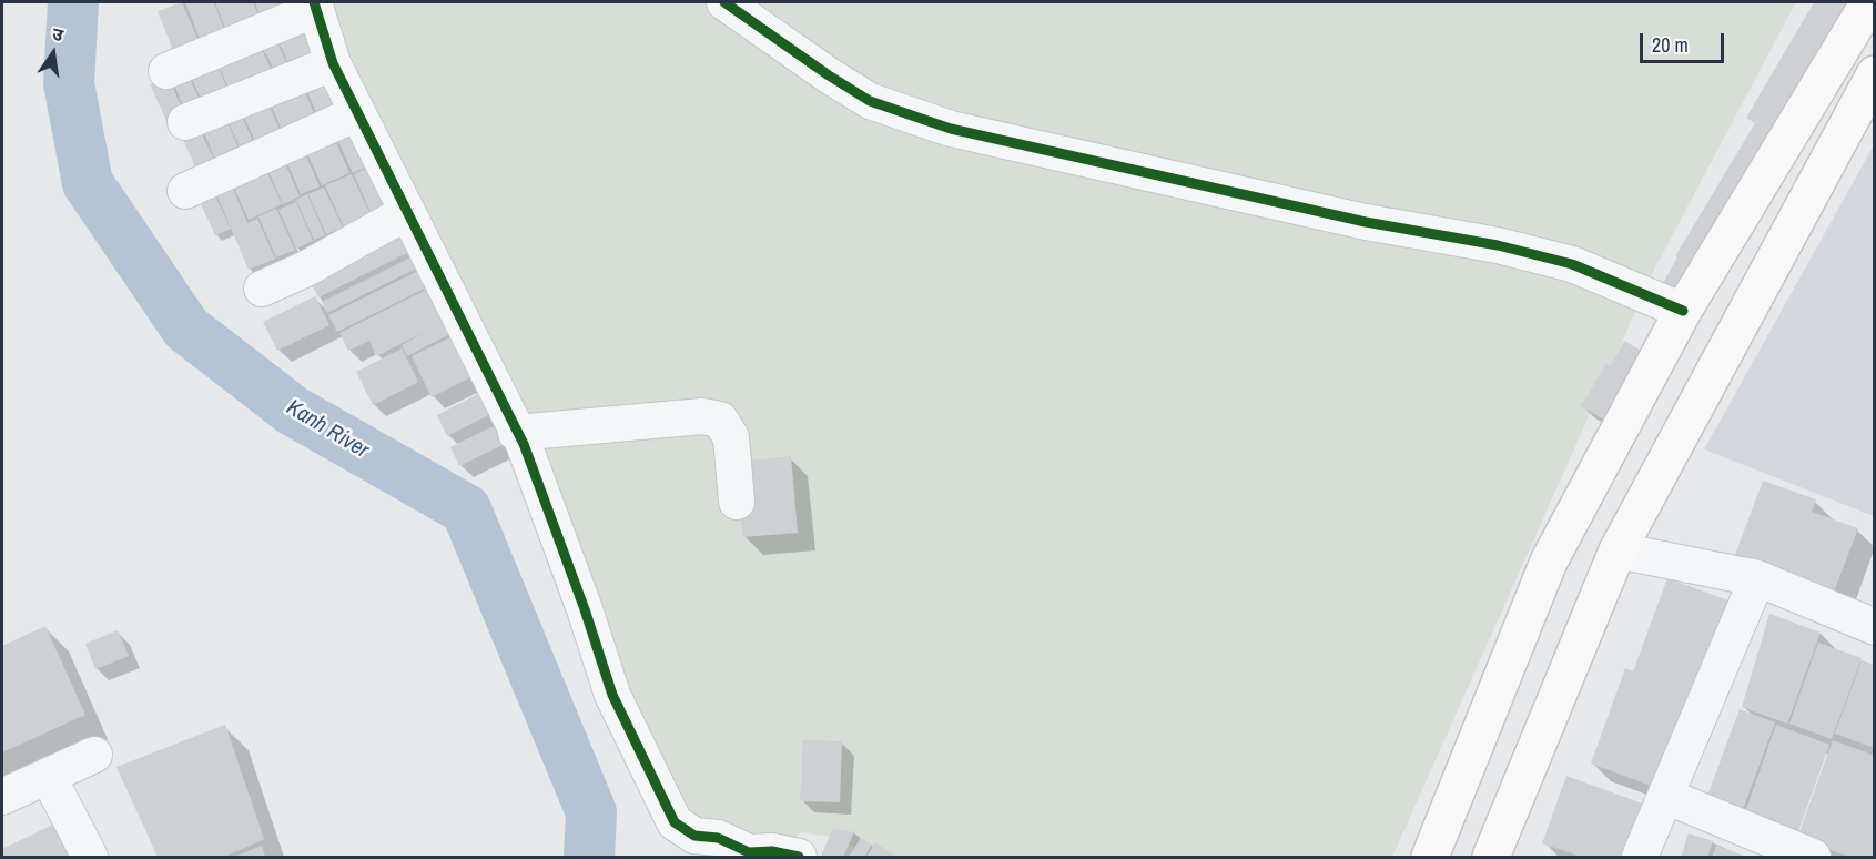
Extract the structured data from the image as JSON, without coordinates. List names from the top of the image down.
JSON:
{
  "water": ["Kanh River"],
  "scale_bar": "20 m",
  "north": "top"
}
